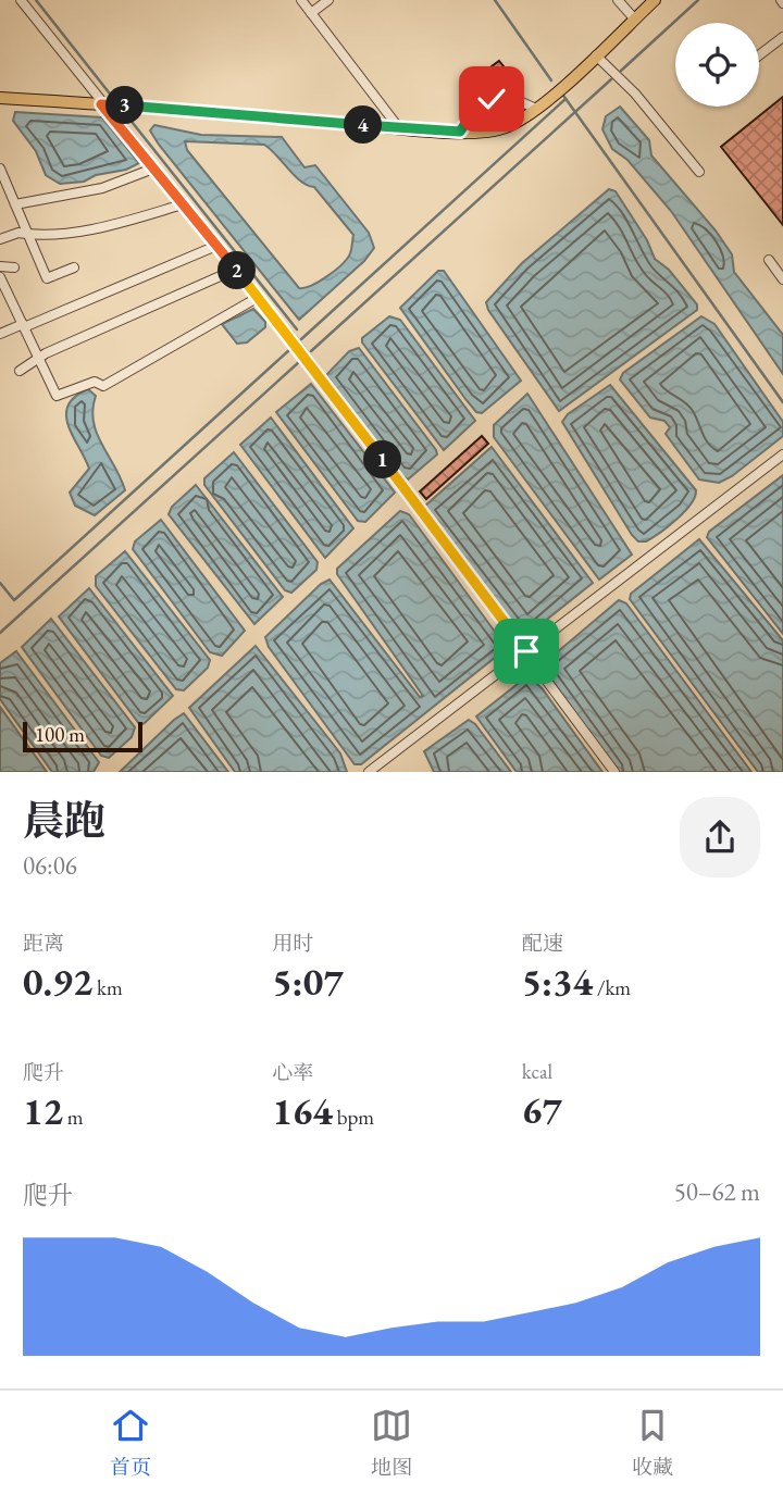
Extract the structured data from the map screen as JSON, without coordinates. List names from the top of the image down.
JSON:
{
  "scale_bar": "100 m",
  "page": {
    "pins": [
      "3",
      "4",
      "2",
      "1"
    ],
    "scale": "100 m",
    "heading": ["晨跑", "06:06"],
    "stats": [
      ["距离", "0.92 km"],
      ["用时", "5:07"],
      ["配速", "5:34 /km"],
      ["爬升", "12 m"],
      ["心率", "164 bpm"],
      ["kcal", "67"]
    ],
    "chart": ["爬升", "50–62 m"],
    "tabs": ["首页", "地图", "收藏"]
  }
}
